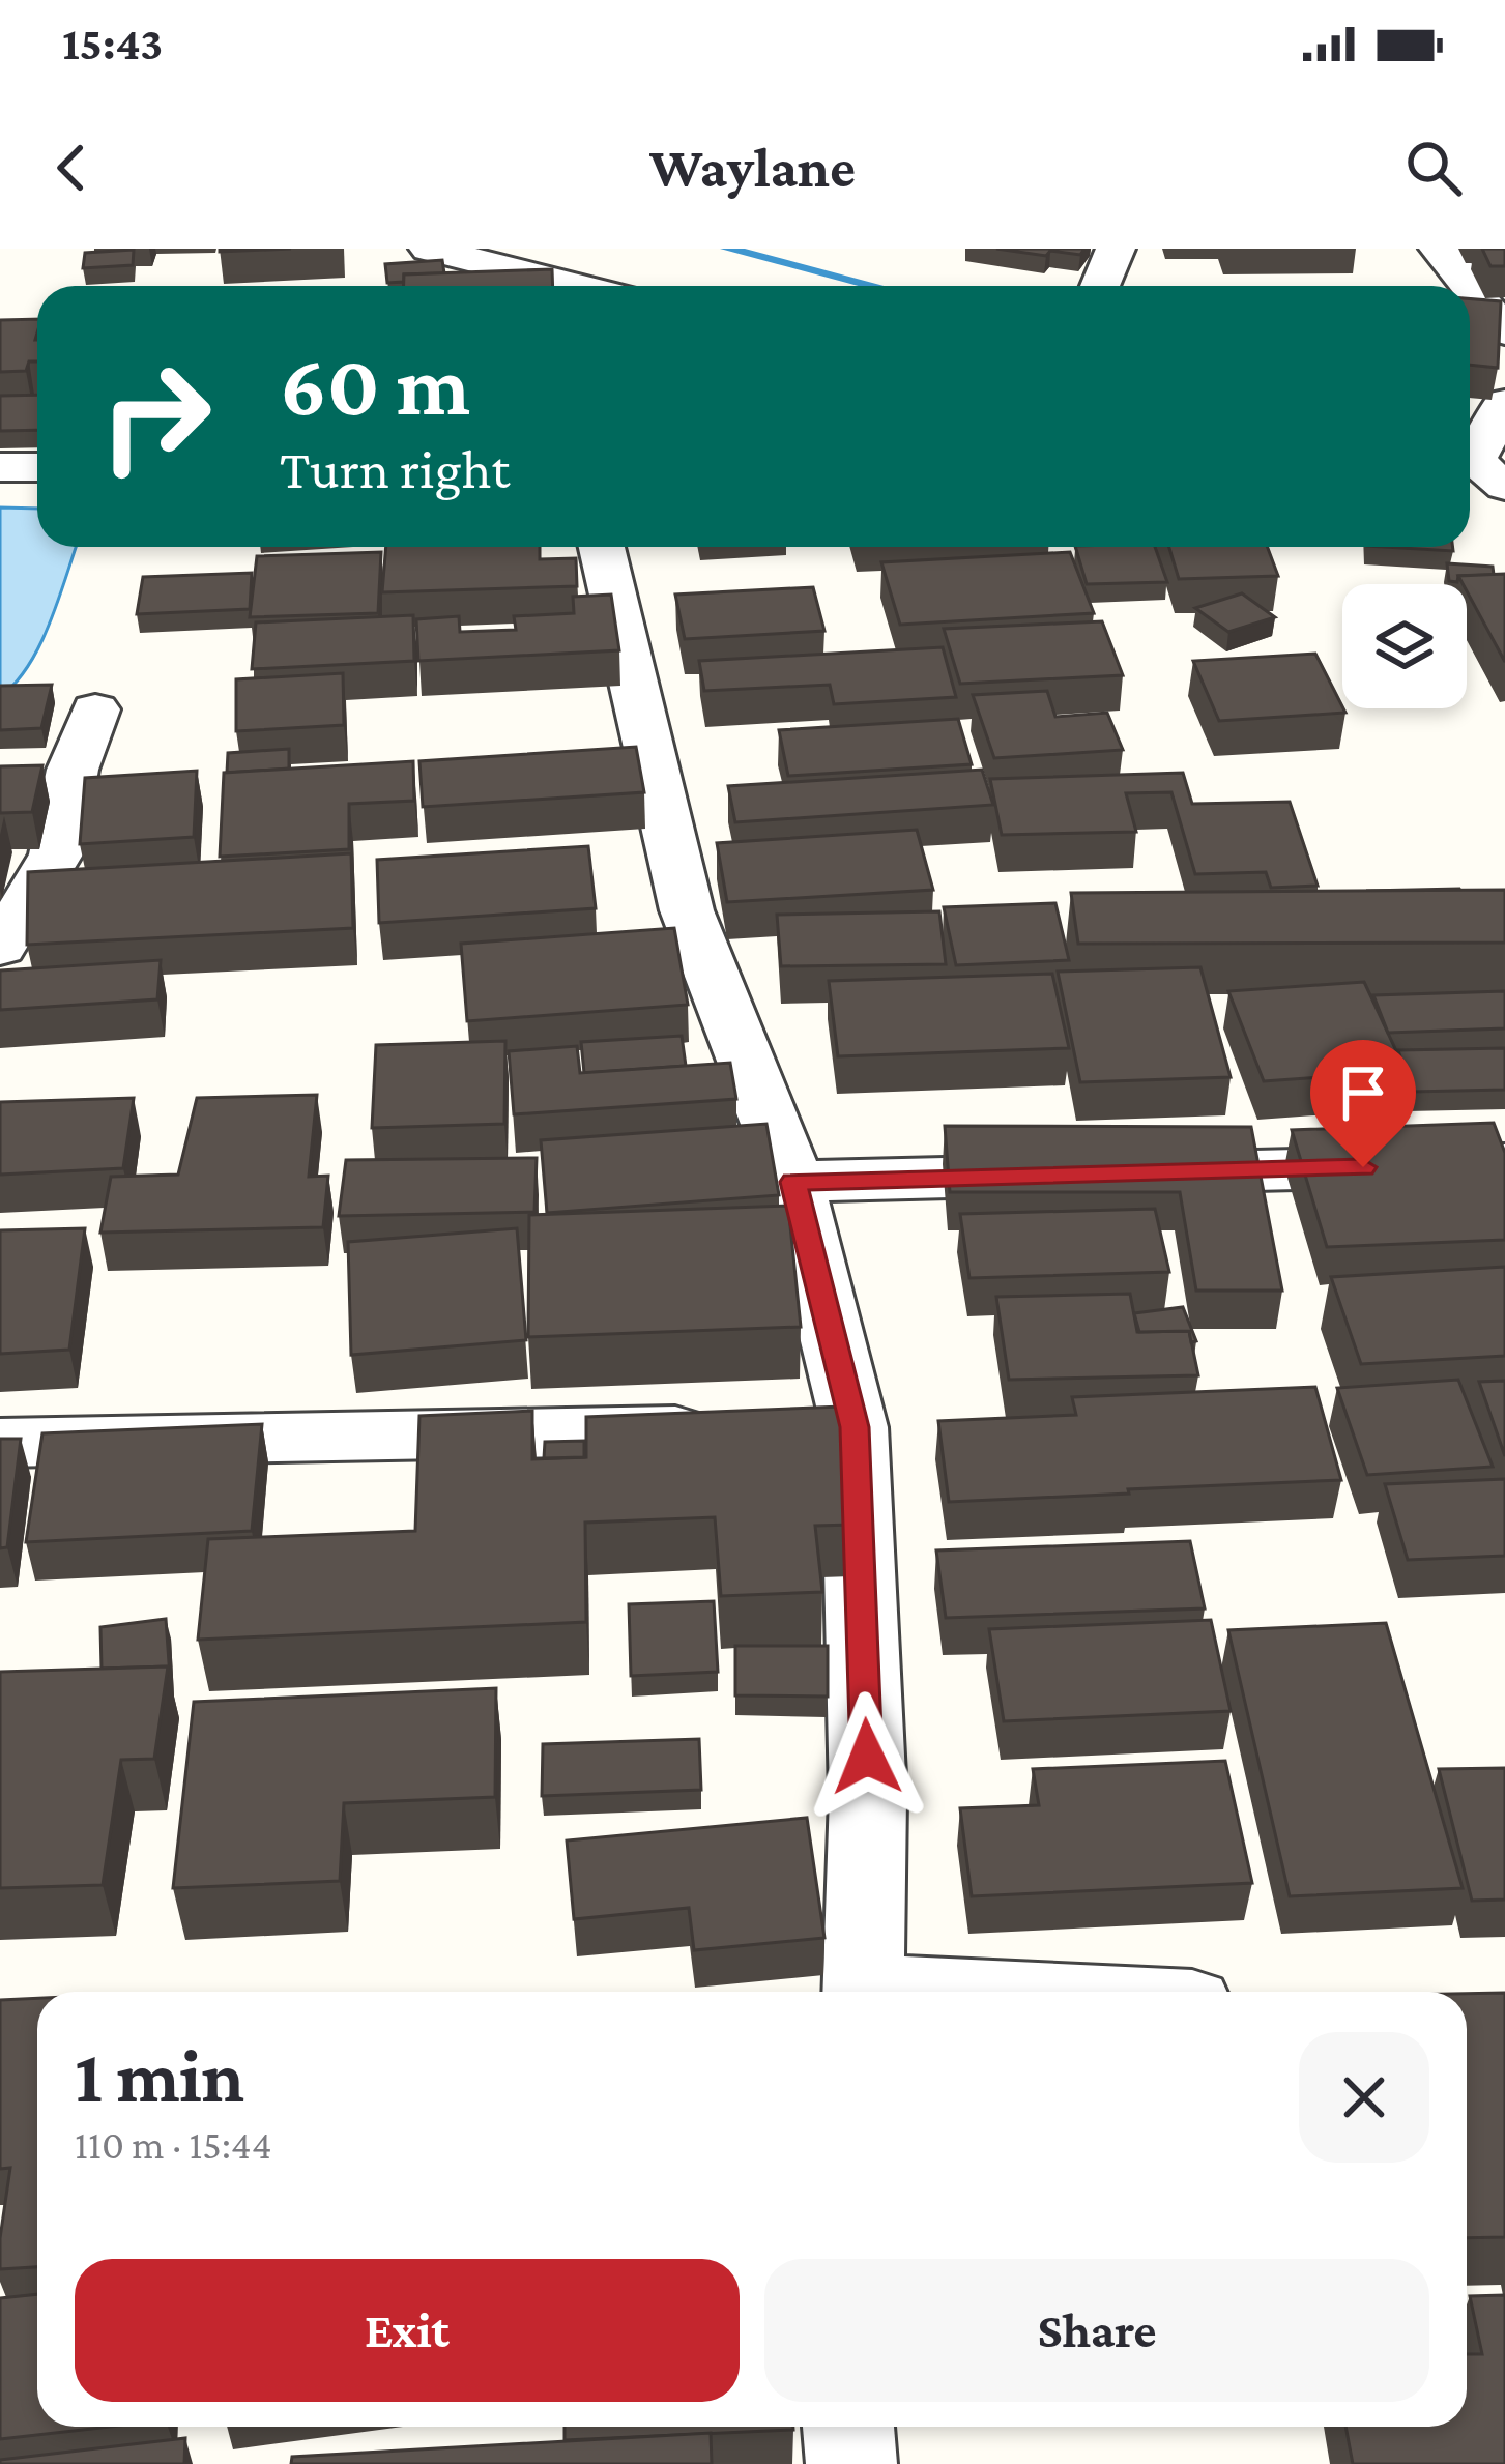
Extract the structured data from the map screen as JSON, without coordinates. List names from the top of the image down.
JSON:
{
  "page": {
    "status": "15:43",
    "header": "Waylane",
    "turn": ["60 m", "Turn right"],
    "heading": ["1 min", "110 m · 15:44"],
    "buttons": ["Exit", "Share"]
  }
}
